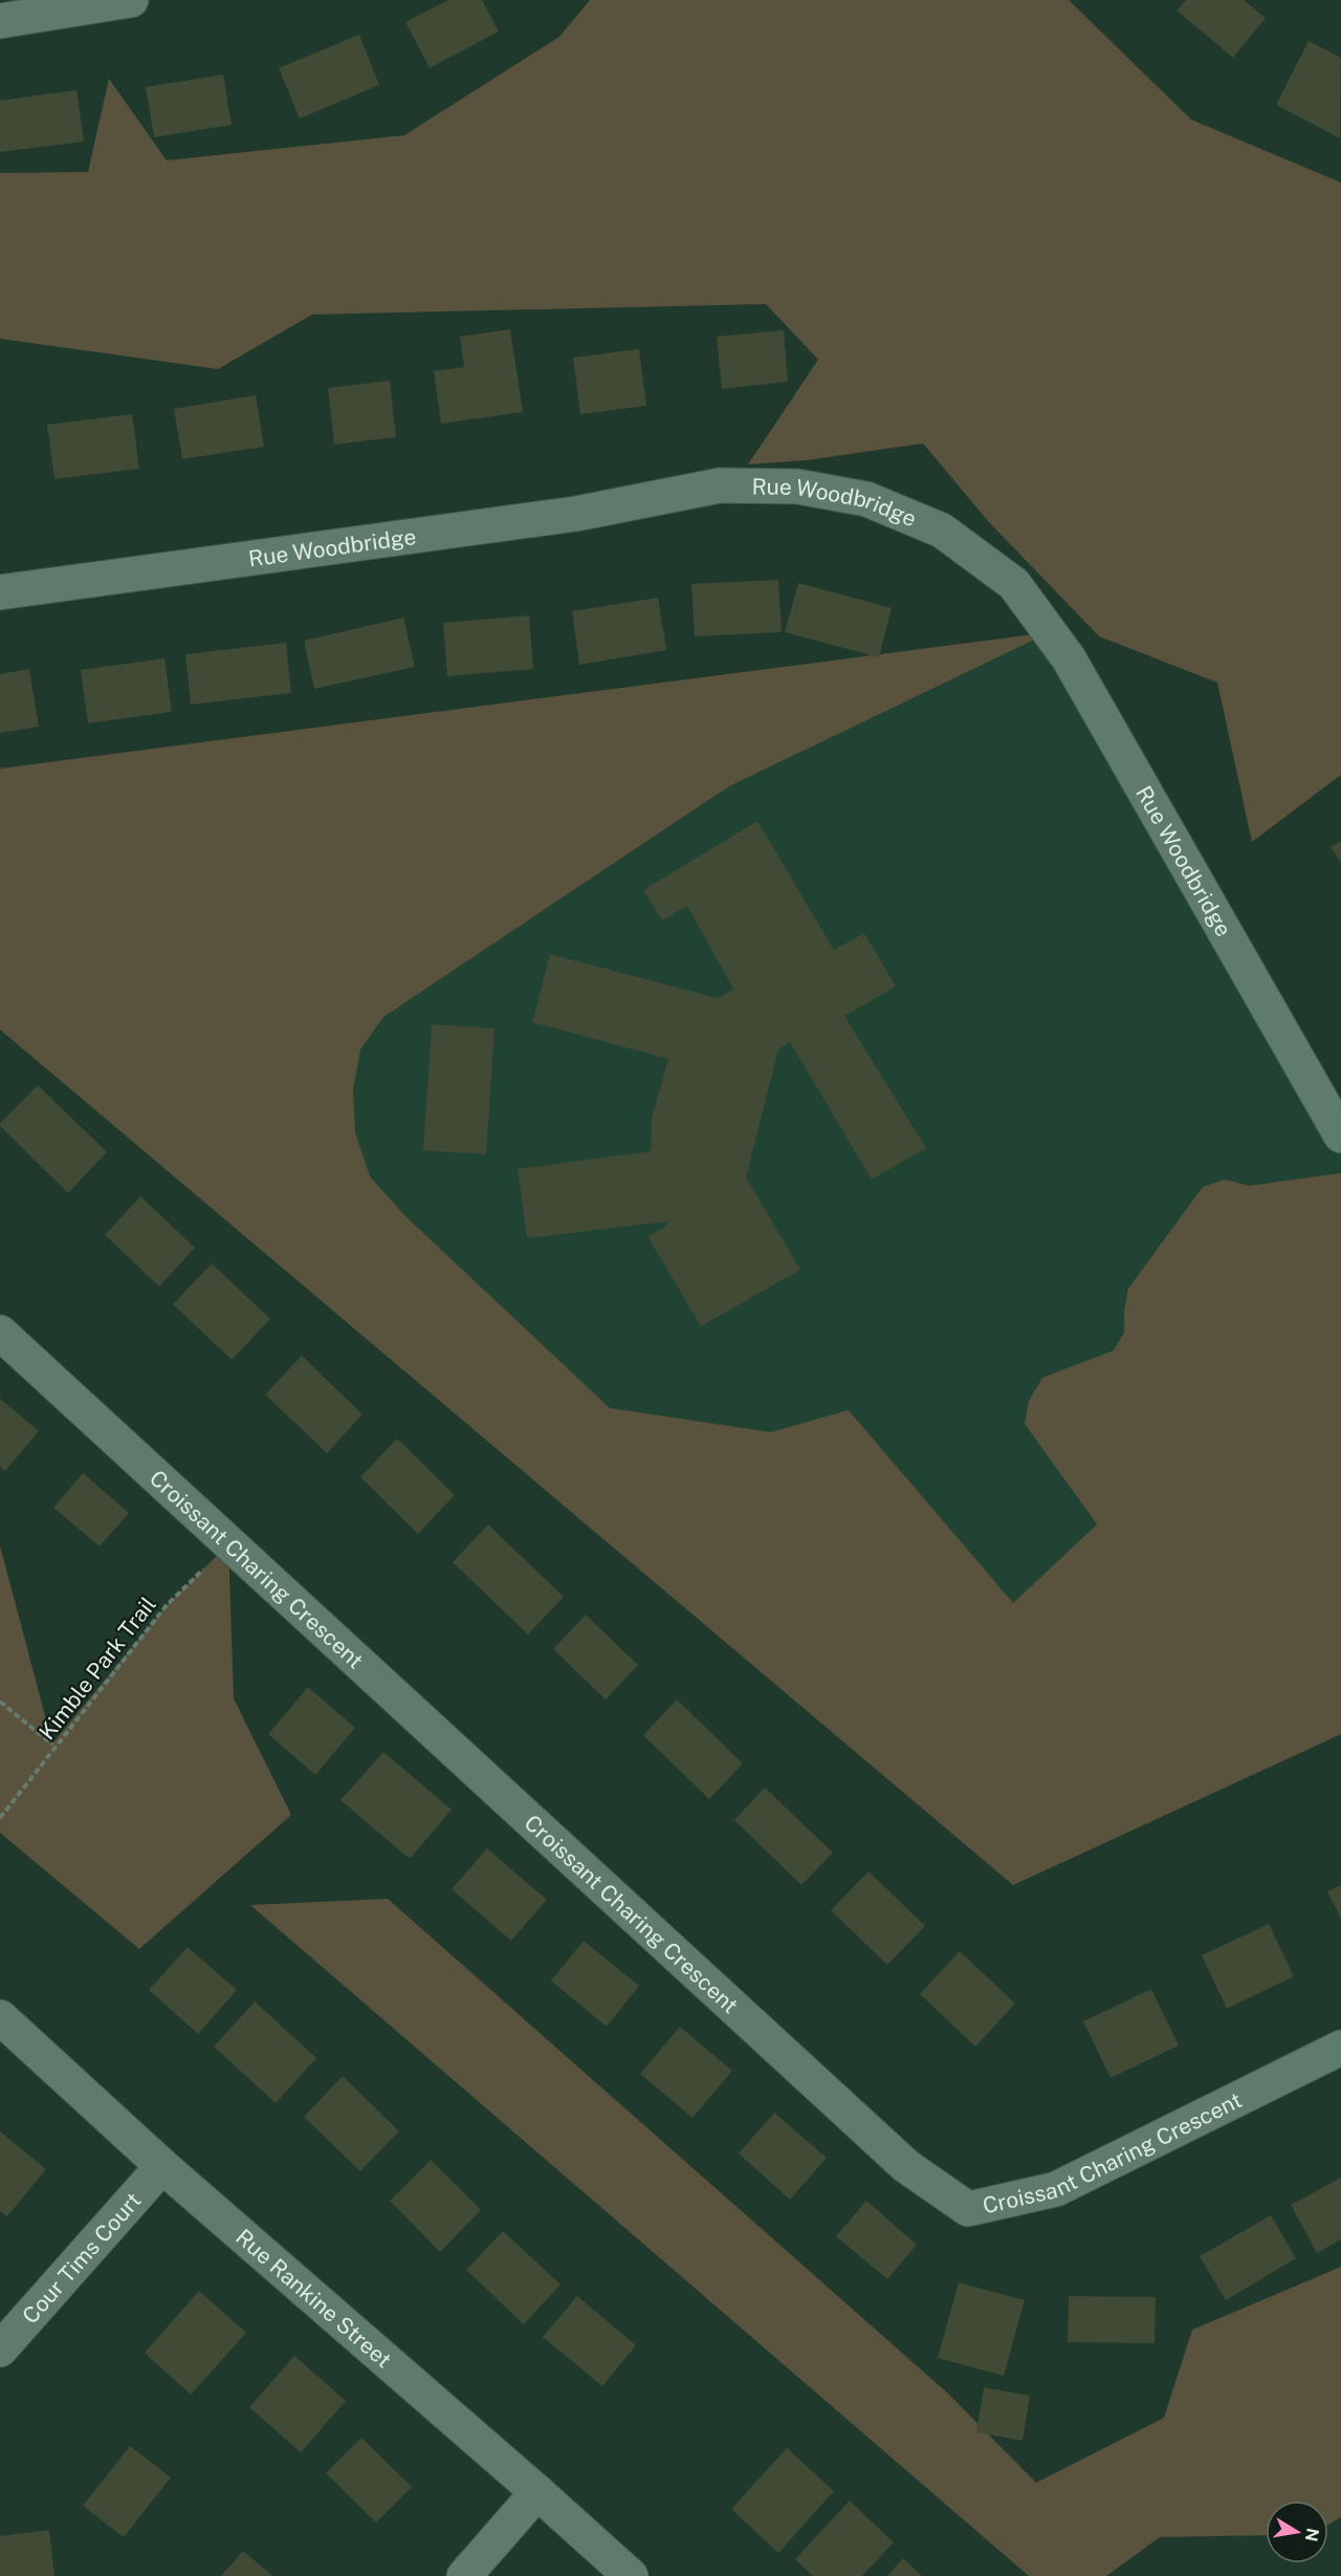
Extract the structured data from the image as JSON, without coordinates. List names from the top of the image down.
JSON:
{
  "streets": {
    "street": [
      "Rue Woodbridge",
      "Croissant Charing Crescent",
      "Cour Tims Court",
      "Rue Rankine Street"
    ],
    "path": ["Kimble Park Trail"]
  },
  "crossings": [
    ["Croissant Charing Crescent", "Kimble Park Trail"],
    ["Cour Tims Court", "Rue Rankine Street"]
  ],
  "north": "right"
}
